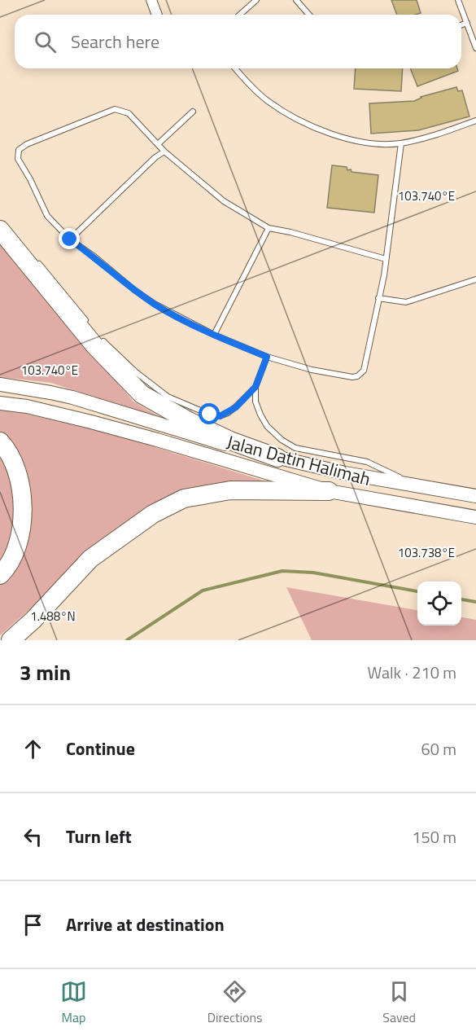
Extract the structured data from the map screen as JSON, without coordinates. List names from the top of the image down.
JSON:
{
  "streets": {
    "main road": ["Jalan Datin Halimah"]
  },
  "page": {
    "search": "Search here",
    "heading": ["3 min", "Walk · 210 m"],
    "list": [
      ["Continue", "60 m"],
      ["Turn left", "150 m"],
      "Arrive at destination"
    ],
    "nav": ["Map", "Directions", "Saved"]
  },
  "coordinates": ["103.740°E", "103.738°E", "1.488°N"]
}
